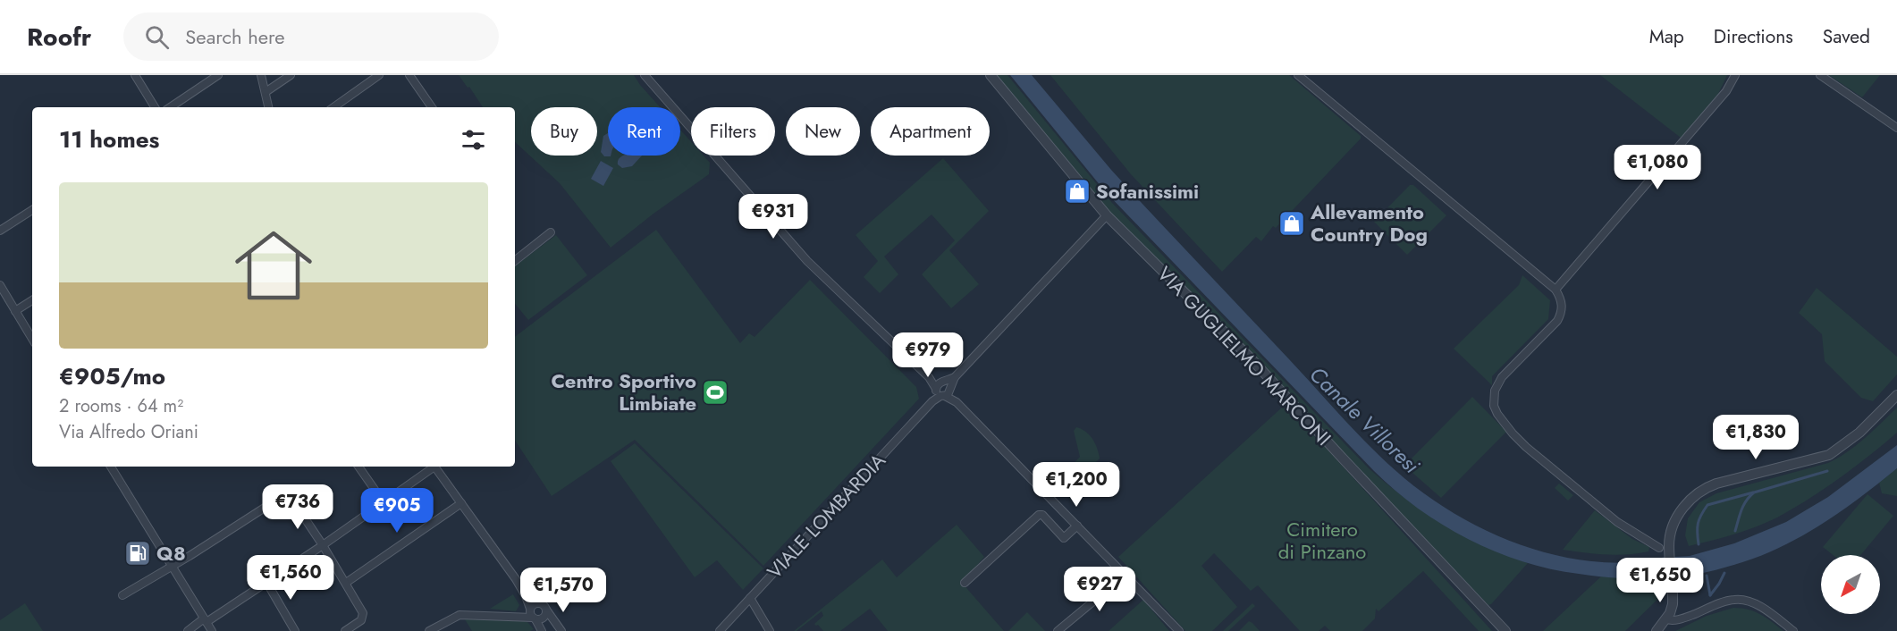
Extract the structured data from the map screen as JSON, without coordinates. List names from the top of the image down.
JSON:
{
  "streets": {
    "street": ["VIA GUGLIELMO MARCONI", "VIALE LOMBARDIA"]
  },
  "crossings": [
    ["VIA GUGLIELMO MARCONI", "VIALE LOMBARDIA"]
  ],
  "water": ["Canale Villoresi"],
  "parks": ["Cimitero di Pinzano"],
  "places": {
    "shop": ["Sofanissimi", "Allevamento Country Dog"],
    "sports": ["Centro Sportivo Limbiate"],
    "fuel station": ["Q8"]
  },
  "north": "bottom left",
  "page": {
    "header": "Roofr",
    "search": "Search here",
    "nav": ["Map", "Directions", "Saved"],
    "chip": [
      "Buy",
      "Rent",
      "Filters",
      "New",
      "Apartment"
    ],
    "heading": "11 homes",
    "price": [
      "€1,080",
      "€931",
      "€979",
      "€1,830",
      "€1,200",
      "€736",
      "€905",
      "€1,560",
      "€1,650",
      "€927",
      "€1,570"
    ],
    "list": [
      {
        "name": "€905/mo",
        "note": "2 rooms · 64 m² · Via Alfredo Oriani"
      }
    ]
  }
}
